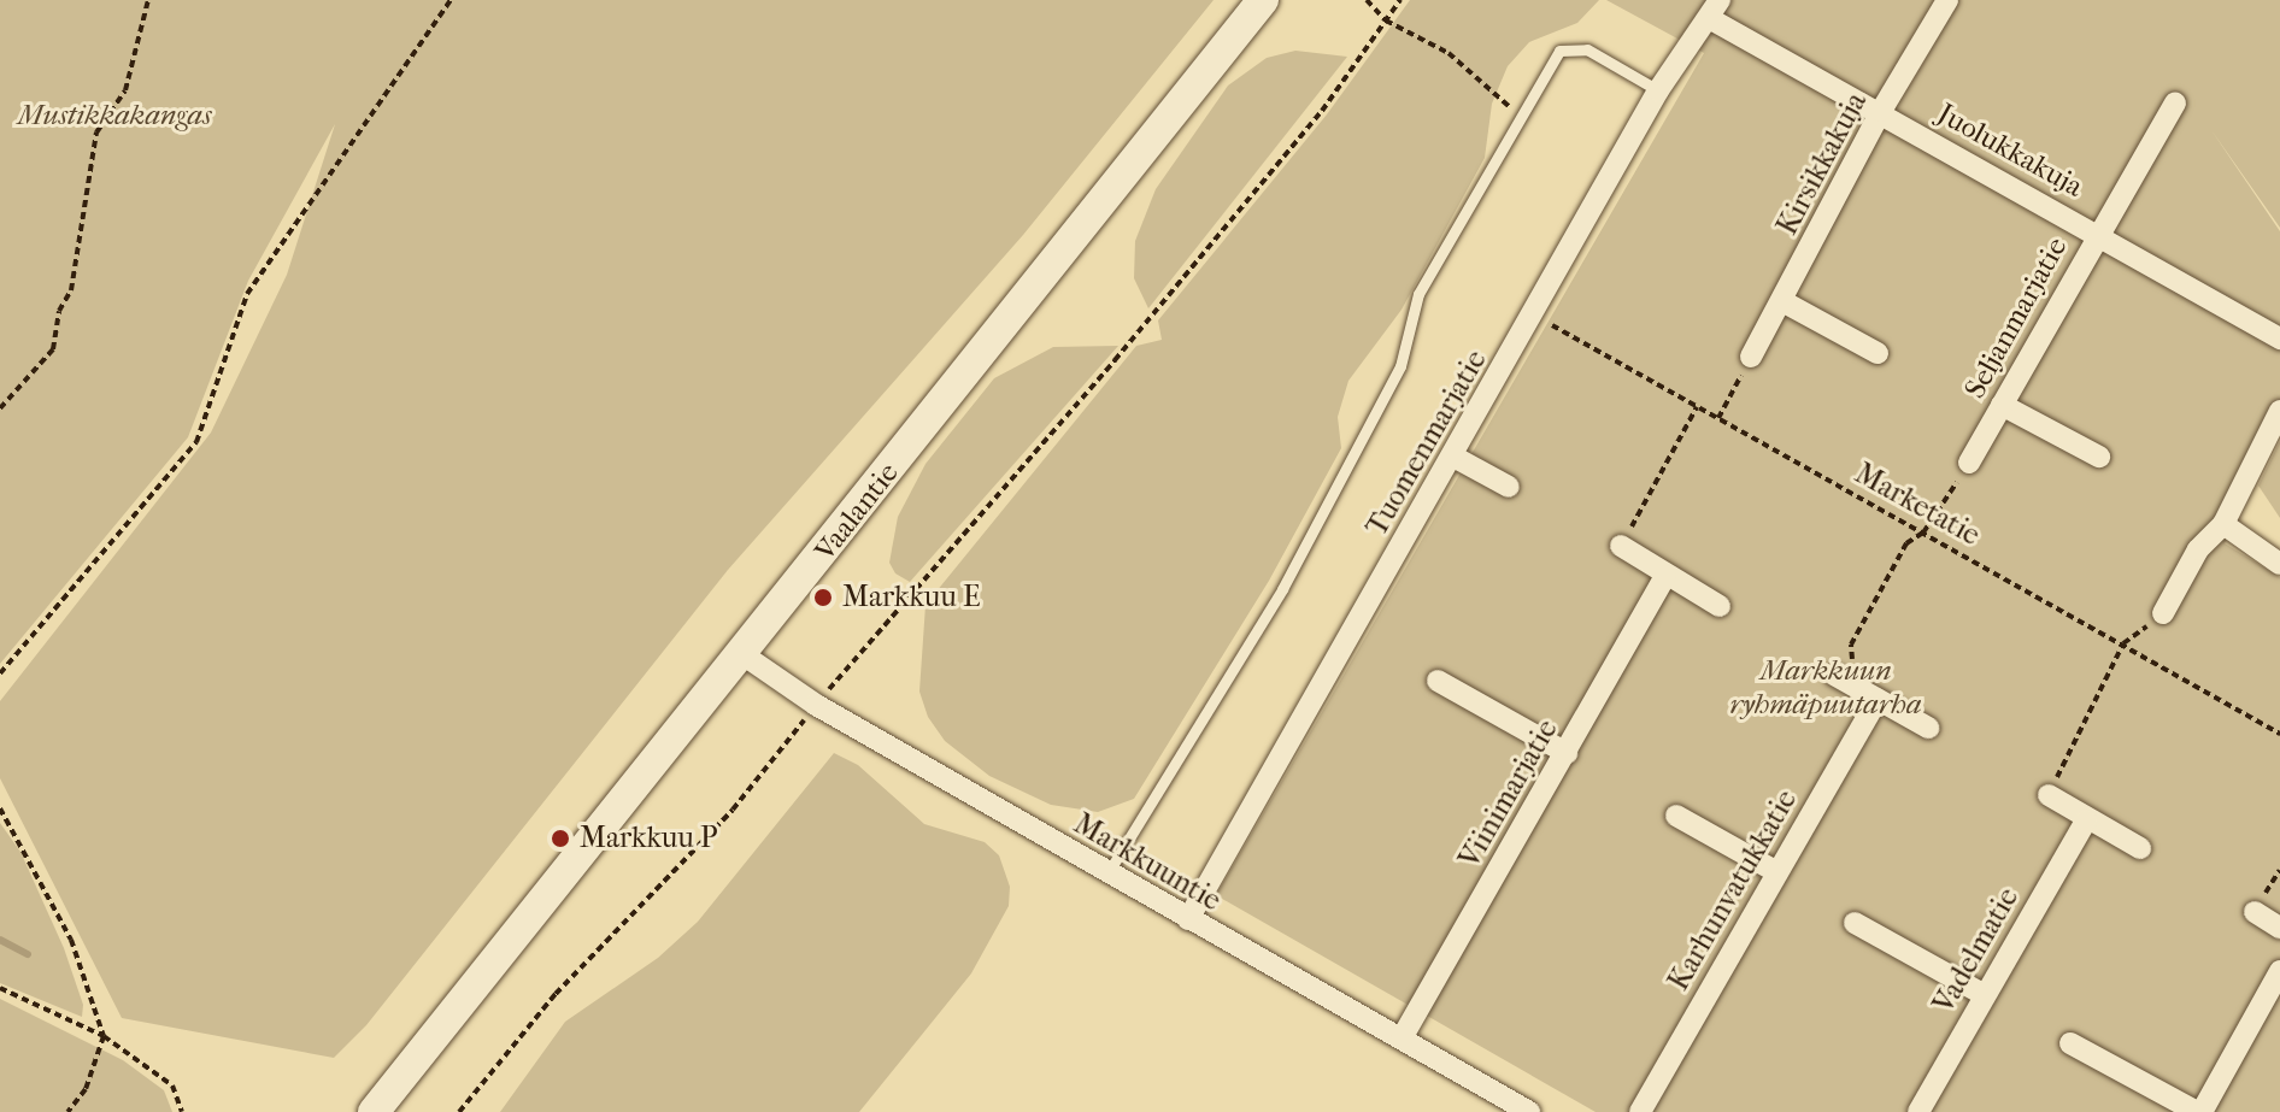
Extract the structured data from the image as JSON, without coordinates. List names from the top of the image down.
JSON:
{
  "streets": {
    "street": [
      "Juolukkakuja",
      "Kirsikkakuja",
      "Seljanmarjatie",
      "Tuomenmarjatie",
      "Vaalantie",
      "Viinimarjatie",
      "Markkuuntie",
      "Karhunvatukkatie",
      "Vadelmatie"
    ],
    "path": ["Marketatie"]
  },
  "crossings": [
    ["Juolukkakuja", "Kirsikkakuja"],
    ["Juolukkakuja", "Seljanmarjatie"],
    ["Juolukkakuja", "Tuomenmarjatie"],
    ["Tuomenmarjatie", "Marketatie"],
    ["Tuomenmarjatie", "Markkuuntie"],
    ["Vaalantie", "Markkuuntie"],
    ["Viinimarjatie", "Markkuuntie"]
  ],
  "parks": ["Mustikkakangas", "Markkuun ryhmäpuutarha"],
  "places": ["Markkuu E", "Markkuu P"]
}
